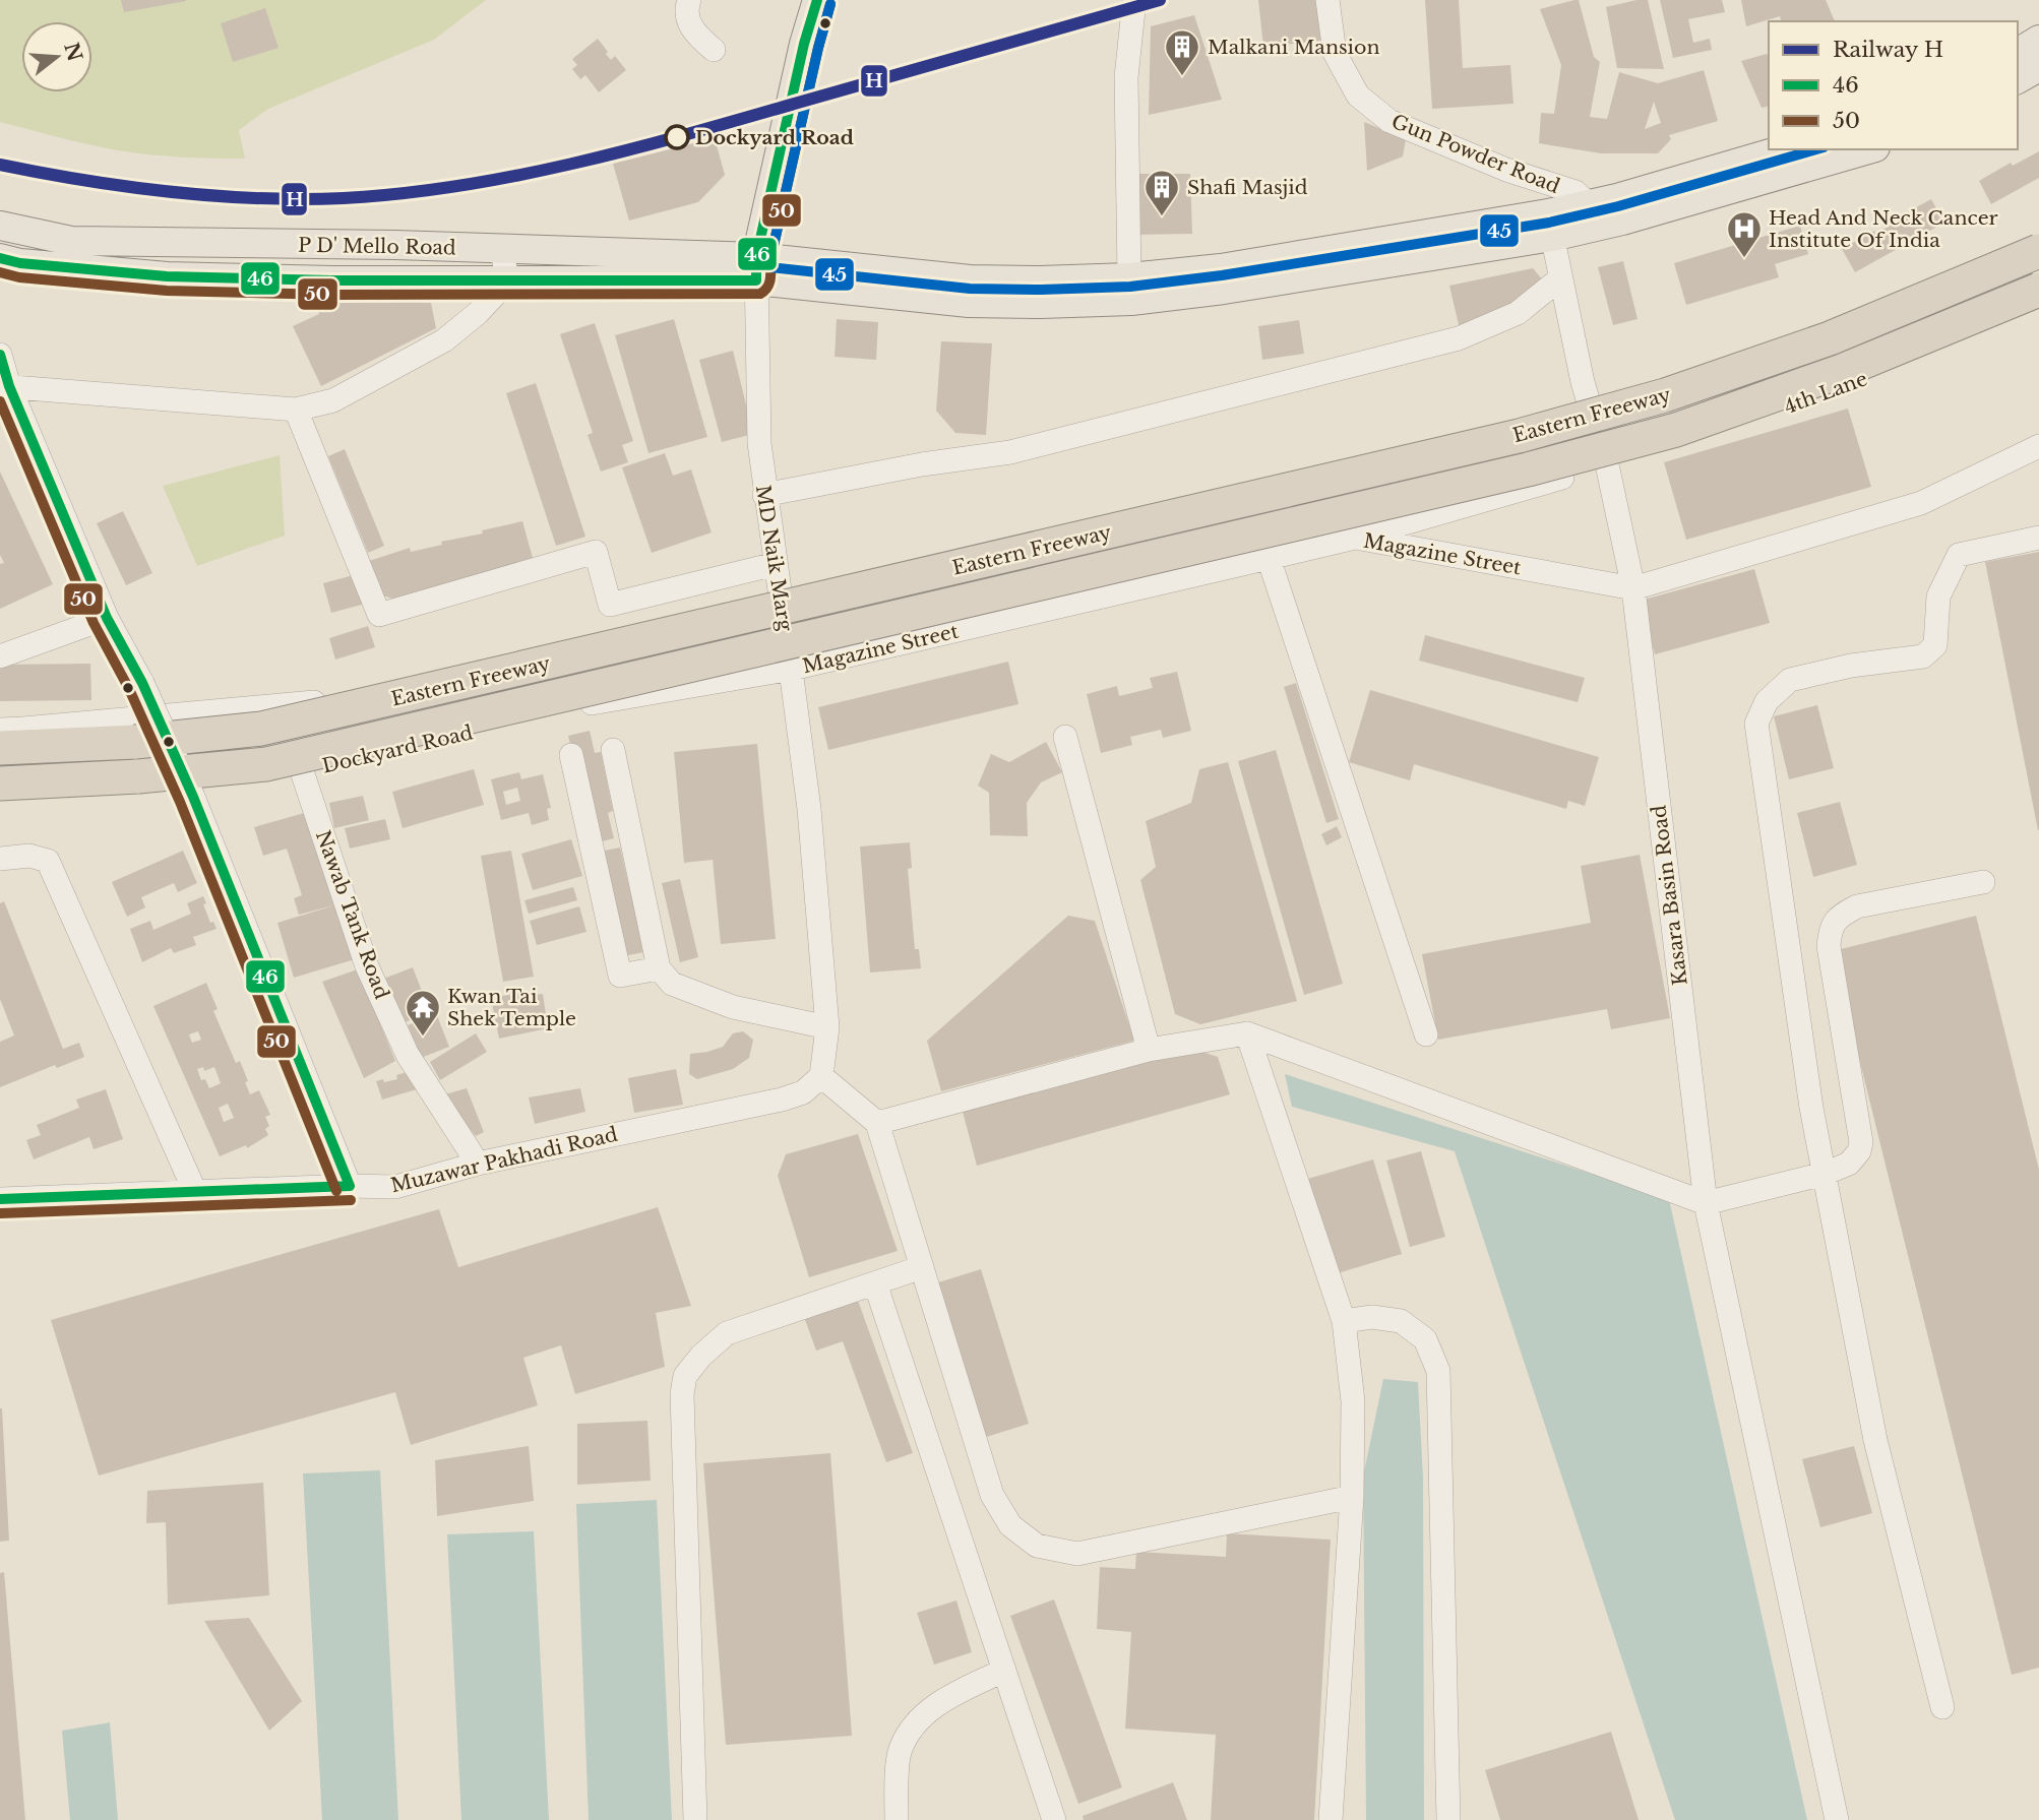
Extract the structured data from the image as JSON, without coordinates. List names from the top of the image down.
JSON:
{
  "streets": {
    "highway": ["Eastern Freeway"],
    "main road": ["P D' Mello Road"],
    "street": [
      "Gun Powder Road",
      "4th Lane",
      "Magazine Street",
      "MD Naik Marg",
      "Dockyard Road",
      "Kasara Basin Road",
      "Nawab Tank Road",
      "Muzawar Pakhadi Road"
    ]
  },
  "crossings": [
    ["P D' Mello Road", "MD Naik Marg"],
    ["4th Lane", "Magazine Street"],
    ["4th Lane", "Kasara Basin Road"],
    ["Magazine Street", "MD Naik Marg"],
    ["Magazine Street", "Dockyard Road"],
    ["Magazine Street", "Kasara Basin Road"],
    ["MD Naik Marg", "Dockyard Road"],
    ["Dockyard Road", "Nawab Tank Road"],
    ["Nawab Tank Road", "Muzawar Pakhadi Road"]
  ],
  "places": {
    "building": ["Malkani Mansion", "Shafi Masjid"],
    "other": ["Dockyard Road"],
    "hospital": ["Head And Neck Cancer Institute Of India"],
    "temple": ["Kwan Tai Shek Temple"]
  },
  "lines": [
    "rail line H",
    "transit line 46",
    "transit line 50",
    "transit line 45"
  ],
  "legend": ["Railway H", "46", "50"],
  "north": "right"
}
